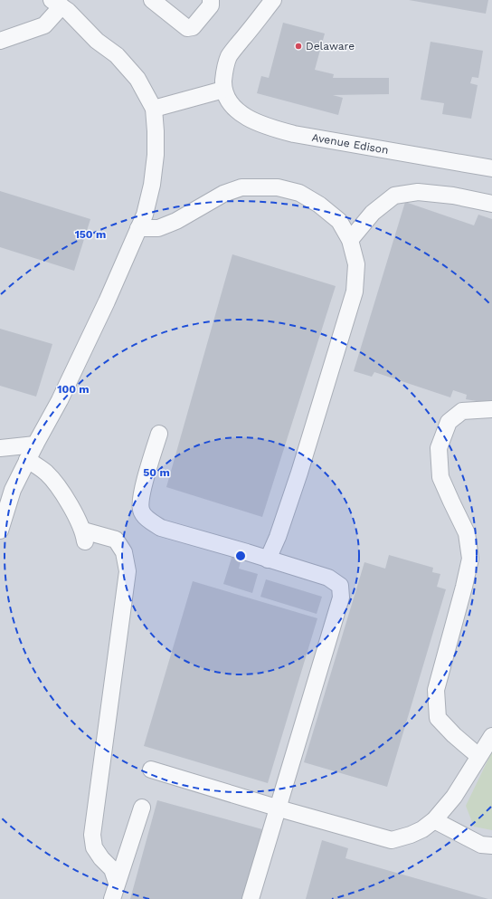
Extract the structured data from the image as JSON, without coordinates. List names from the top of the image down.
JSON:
{
  "streets": {
    "street": ["Avenue Edison"]
  },
  "places": ["Delaware"],
  "rings": ["150 m", "100 m", "50 m"]
}
